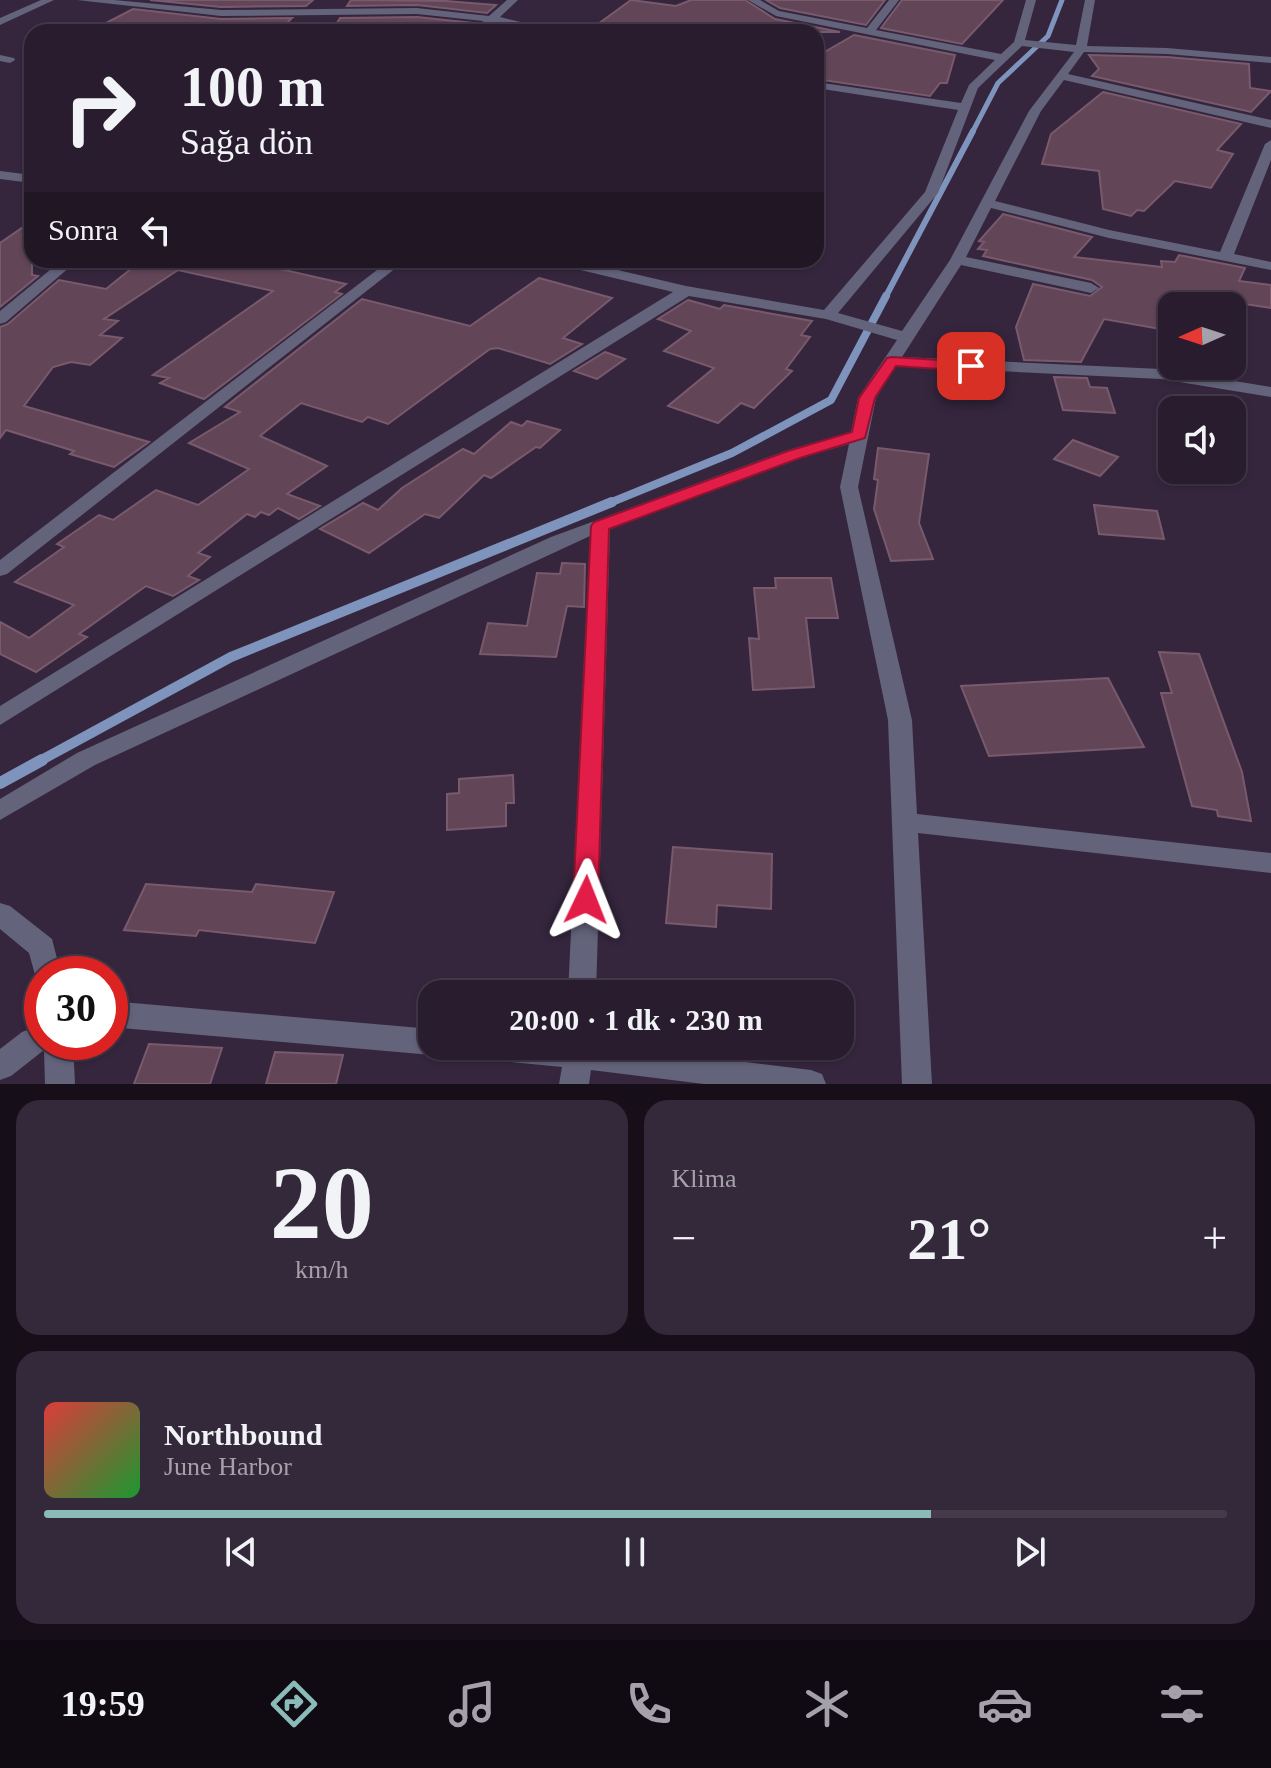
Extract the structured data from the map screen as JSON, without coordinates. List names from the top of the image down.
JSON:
{
  "north": "left",
  "page": {
    "turn": ["100 m", "Sağa dön"],
    "then": "Sonra",
    "limit": "30",
    "trip": "20:00 · 1 dk · 230 m",
    "tile": [
      ["20", "km/h"],
      "Klima"
    ],
    "heat": ["−", "21°", "+"],
    "song": ["Northbound", "June Harbor"],
    "tabs": "19:59"
  }
}
